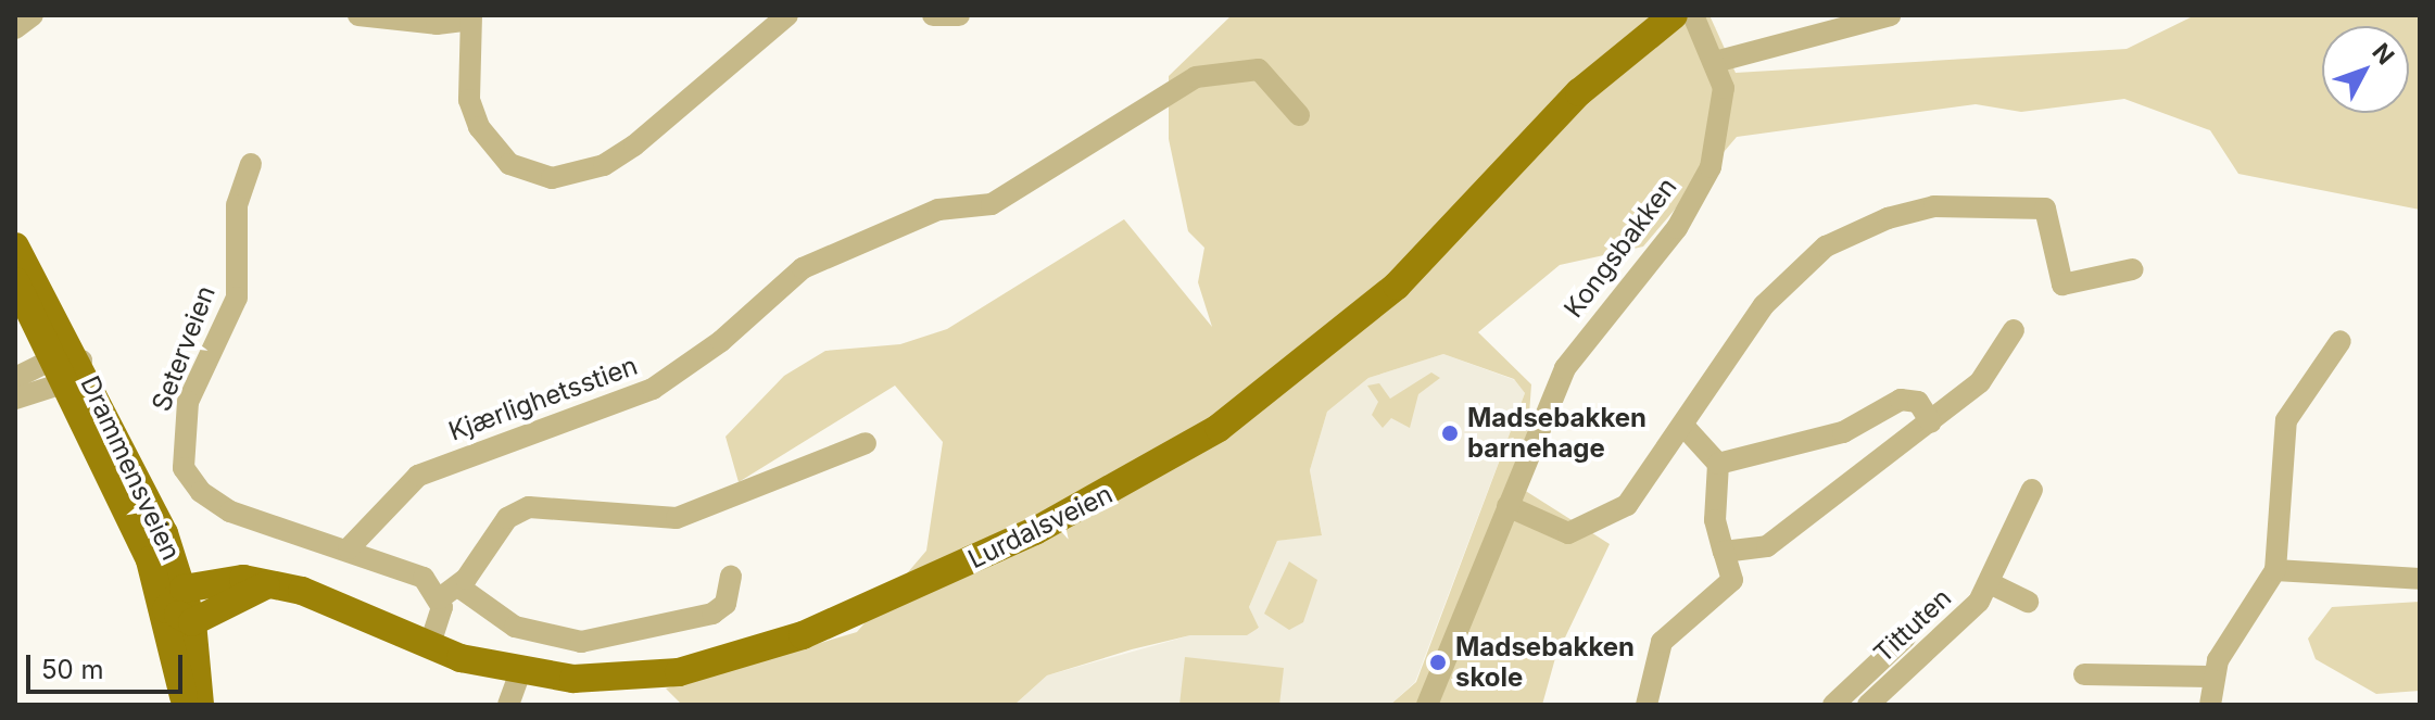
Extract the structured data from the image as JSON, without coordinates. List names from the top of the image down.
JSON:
{
  "streets": {
    "main road": ["Drammensveien", "Lurdalsveien"],
    "street": [
      "Kongsbakken",
      "Seterveien",
      "Kjærlighetsstien",
      "Tittuten"
    ]
  },
  "crossings": [
    ["Seterveien", "Kjærlighetsstien"],
    ["Drammensveien", "Lurdalsveien"]
  ],
  "places": ["Madsebakken barnehage", "Madsebakken skole"],
  "scale_bar": "50 m",
  "north": "top right"
}
